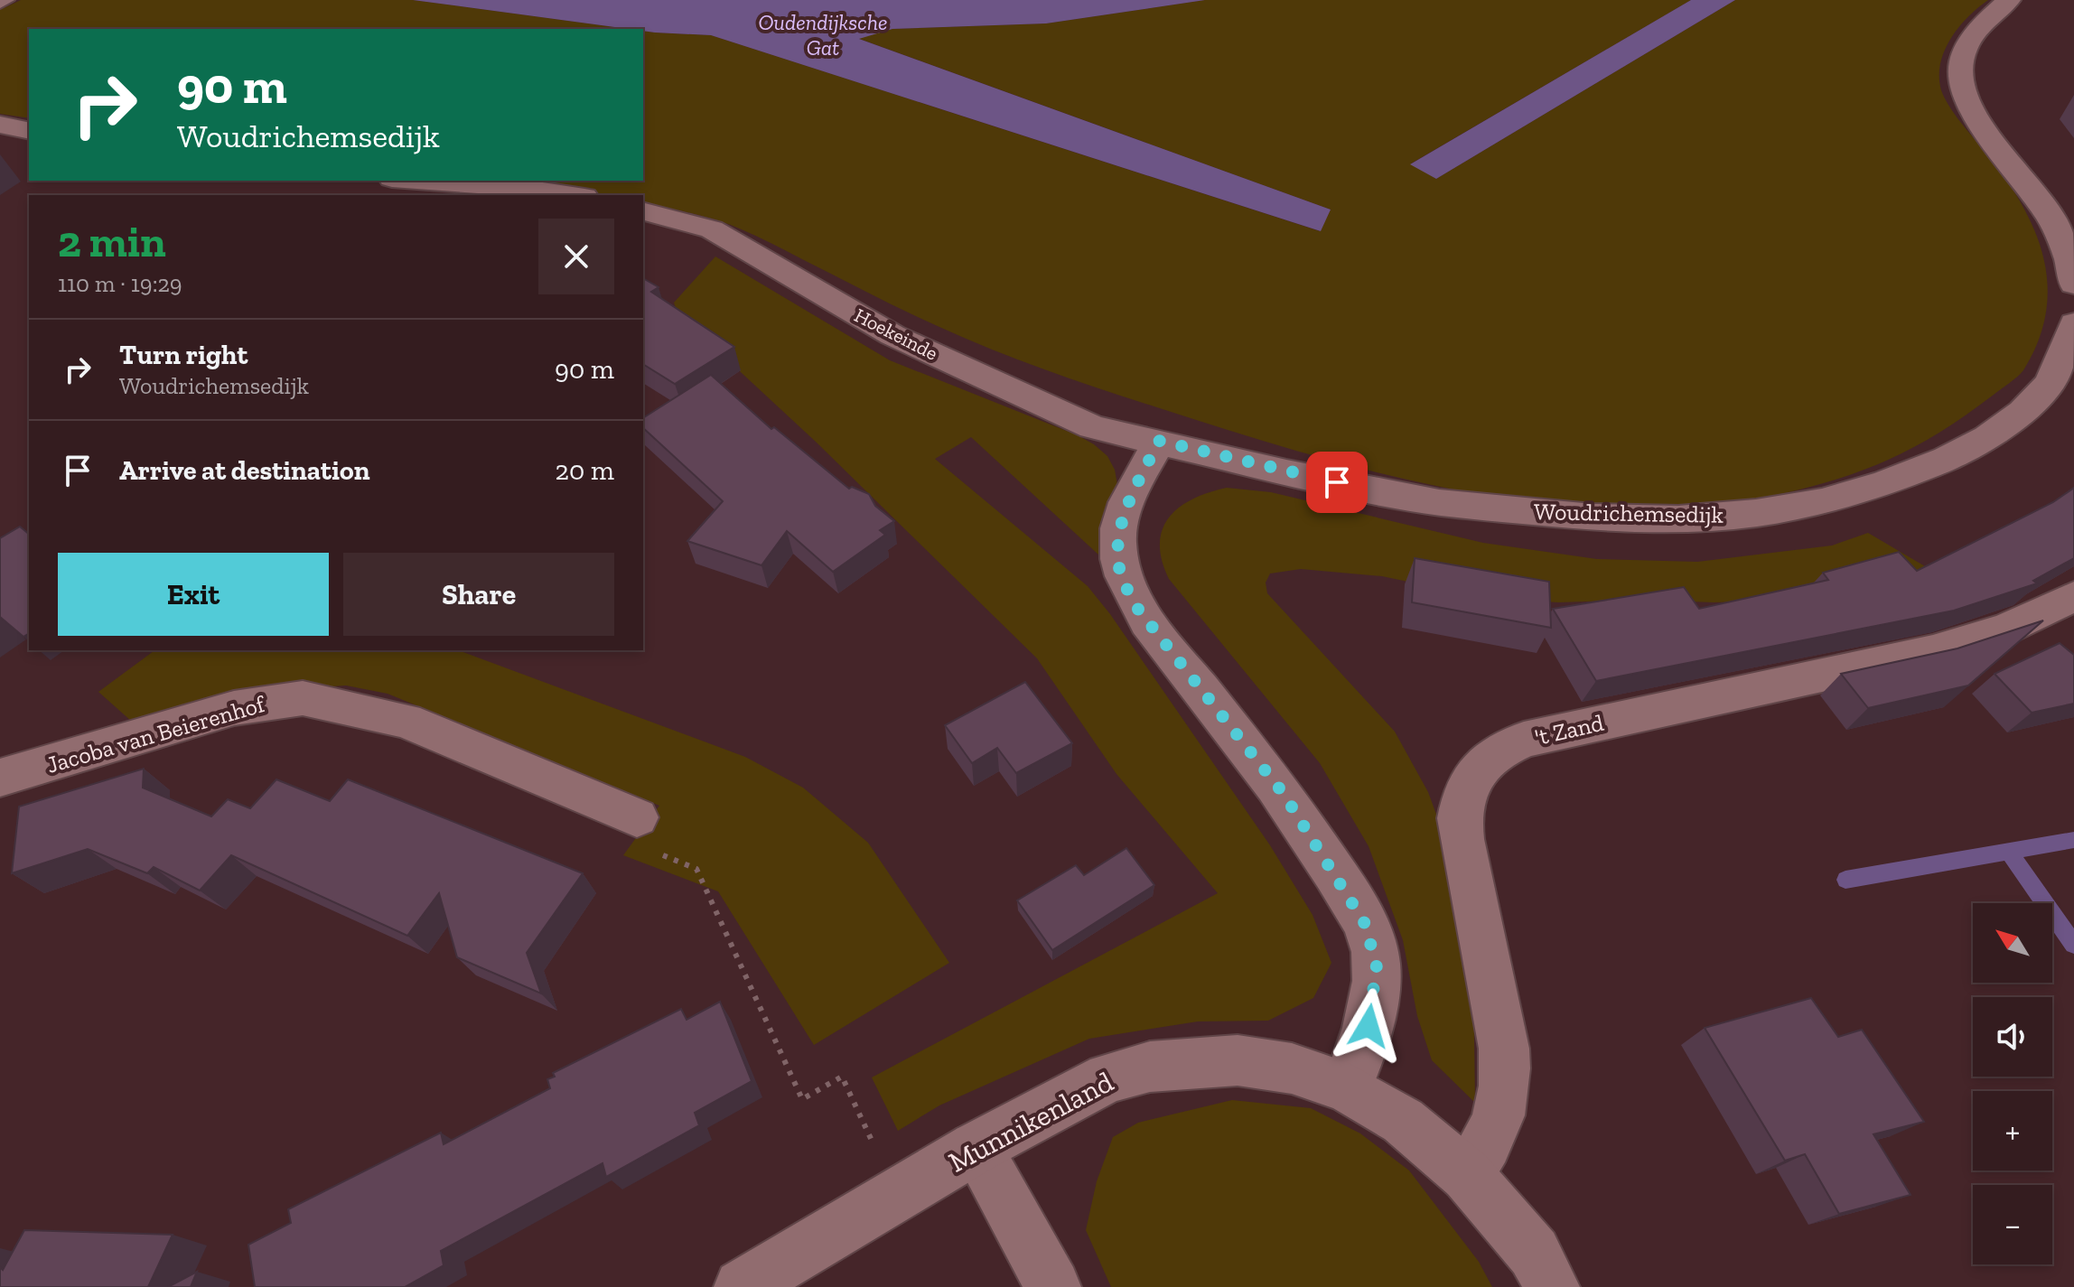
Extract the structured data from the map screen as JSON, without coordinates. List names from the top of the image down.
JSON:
{
  "streets": {
    "street": [
      "Hoekeinde",
      "Woudrichemsedijk",
      "'t Zand",
      "Jacoba van Beierenhof",
      "Munnikenland"
    ]
  },
  "crossings": [
    ["Hoekeinde", "Woudrichemsedijk"],
    ["'t Zand", "Munnikenland"]
  ],
  "water": ["Oudendijksche Gat"],
  "north": "top left",
  "page": {
    "turn": ["90 m", "Woudrichemsedijk"],
    "heading": ["2 min", "110 m · 19:29"],
    "list": [
      {
        "name": "Turn right",
        "note": "Woudrichemsedijk",
        "value": "90 m"
      },
      {
        "name": "Arrive at destination",
        "value": "20 m"
      }
    ],
    "buttons": ["Exit", "Share"],
    "map_buttons": ["+", "−"]
  }
}
